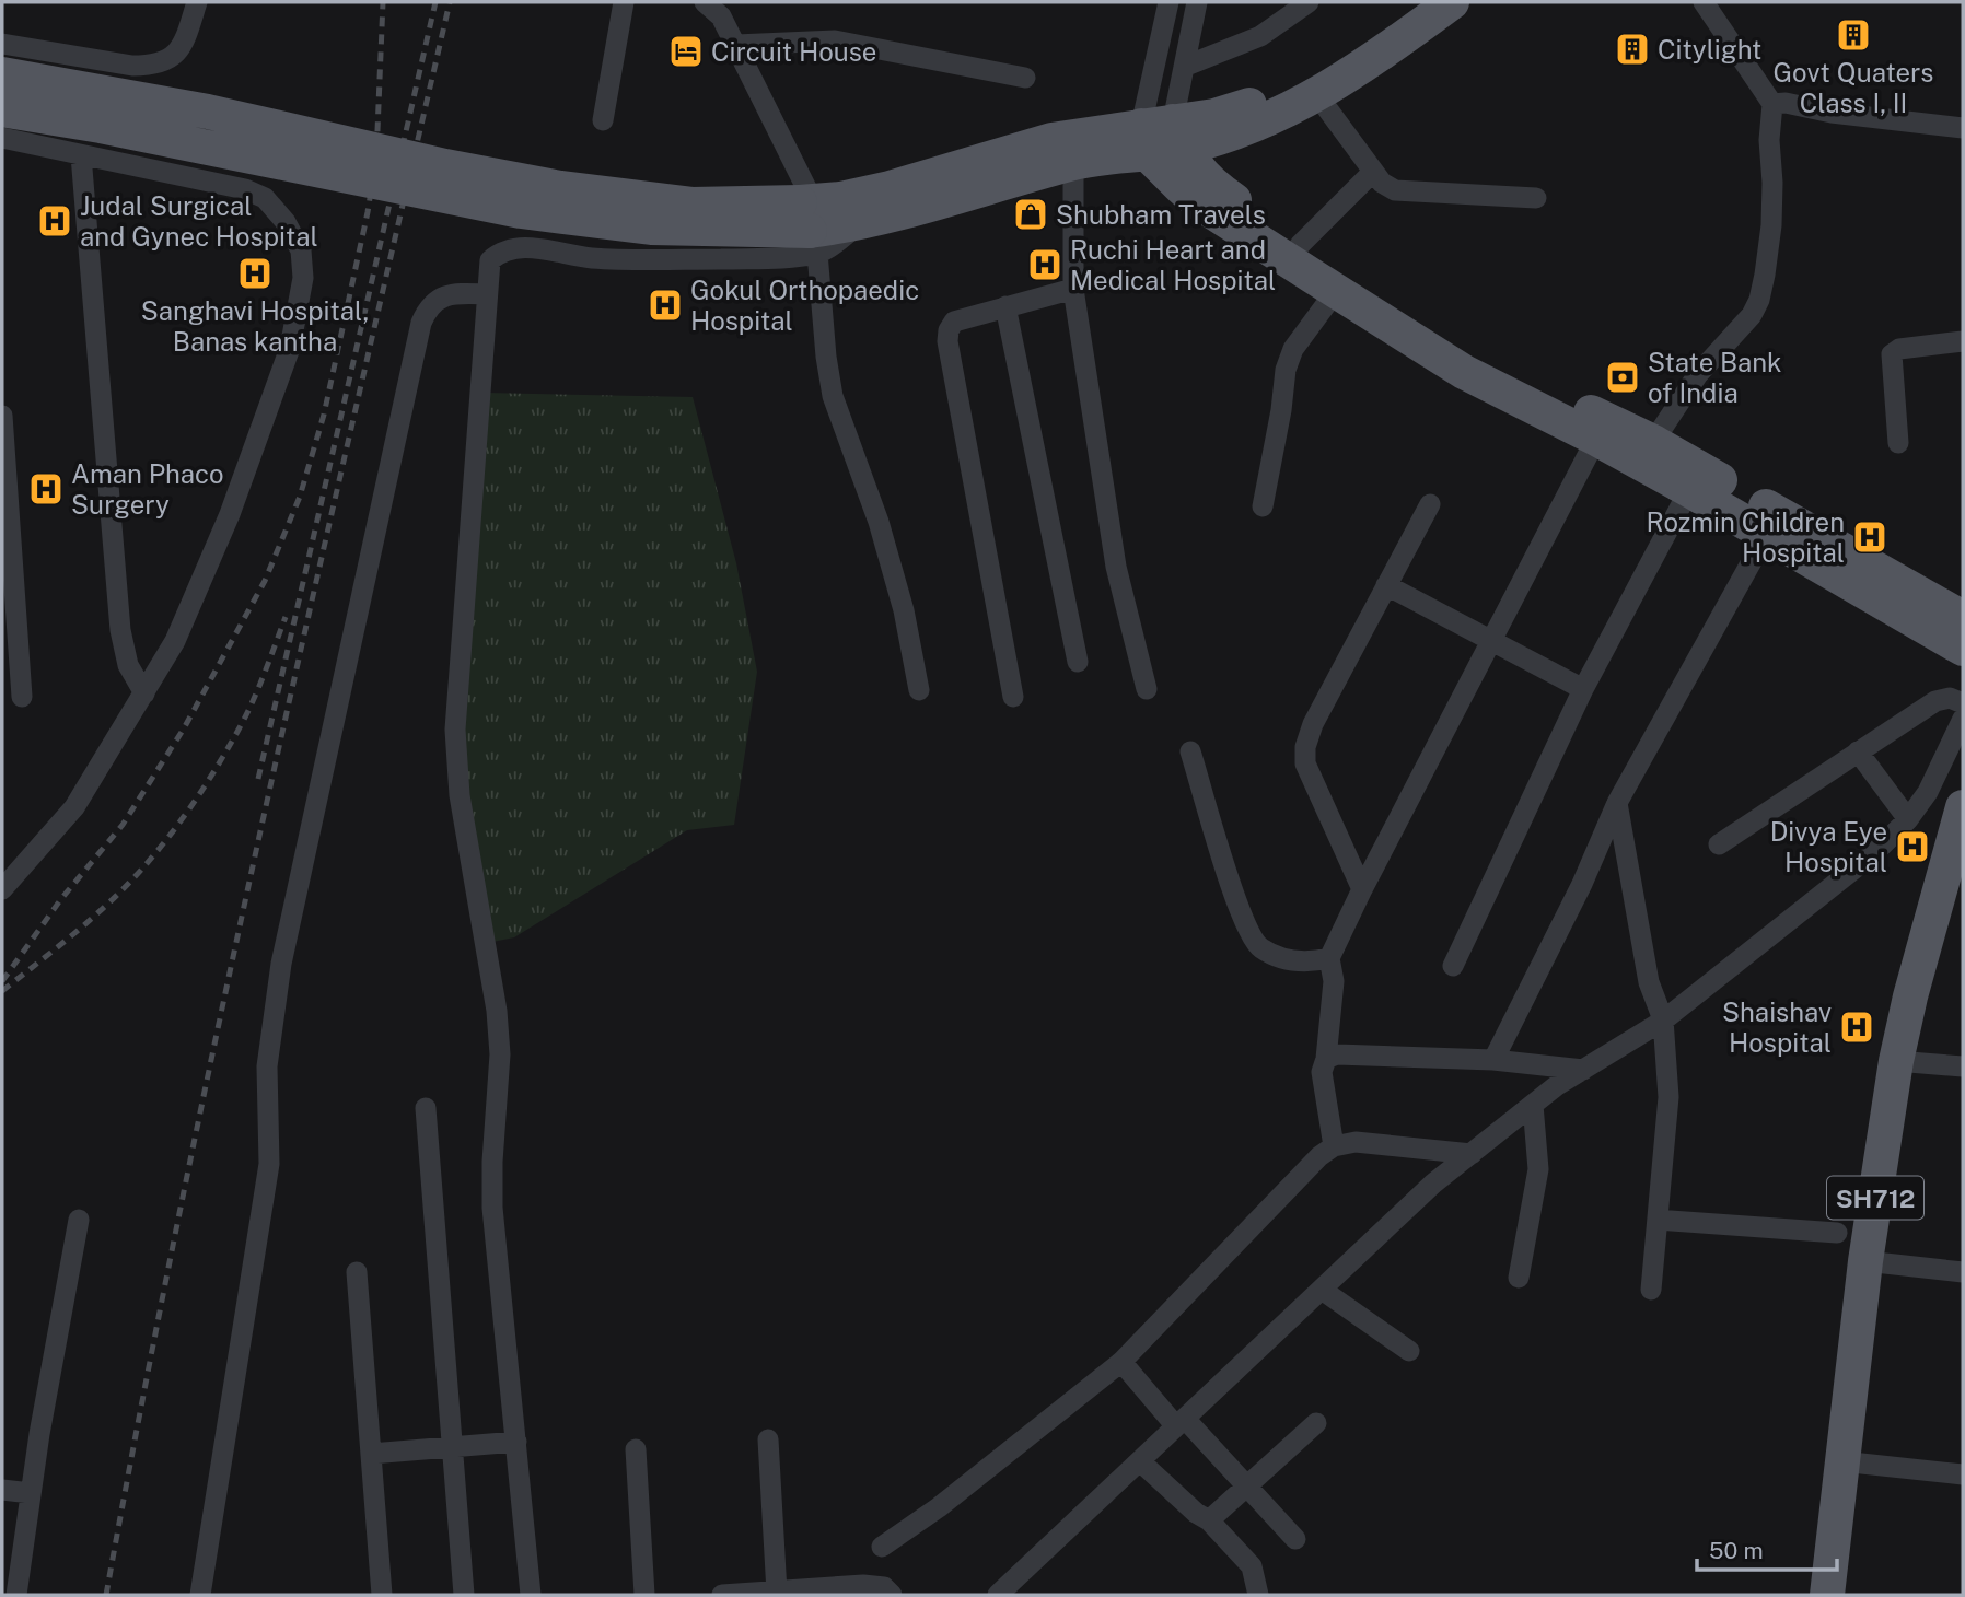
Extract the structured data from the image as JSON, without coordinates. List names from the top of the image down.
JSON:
{
  "streets": {
    "main road": ["SH712"]
  },
  "places": {
    "building": ["Govt Quaters Class I, II", "Citylight"],
    "hotel": ["Circuit House"],
    "shop": ["Shubham Travels"],
    "hospital": [
      "Judal Surgical and Gynec Hospital",
      "Ruchi Heart and Medical Hospital",
      "Sanghavi Hospital, Banas kantha",
      "Gokul Orthopaedic Hospital",
      "Aman Phaco Surgery",
      "Rozmin Children Hospital",
      "Divya Eye Hospital",
      "Shaishav Hospital"
    ],
    "bank": ["State Bank of India"]
  },
  "scale_bar": "50 m"
}
